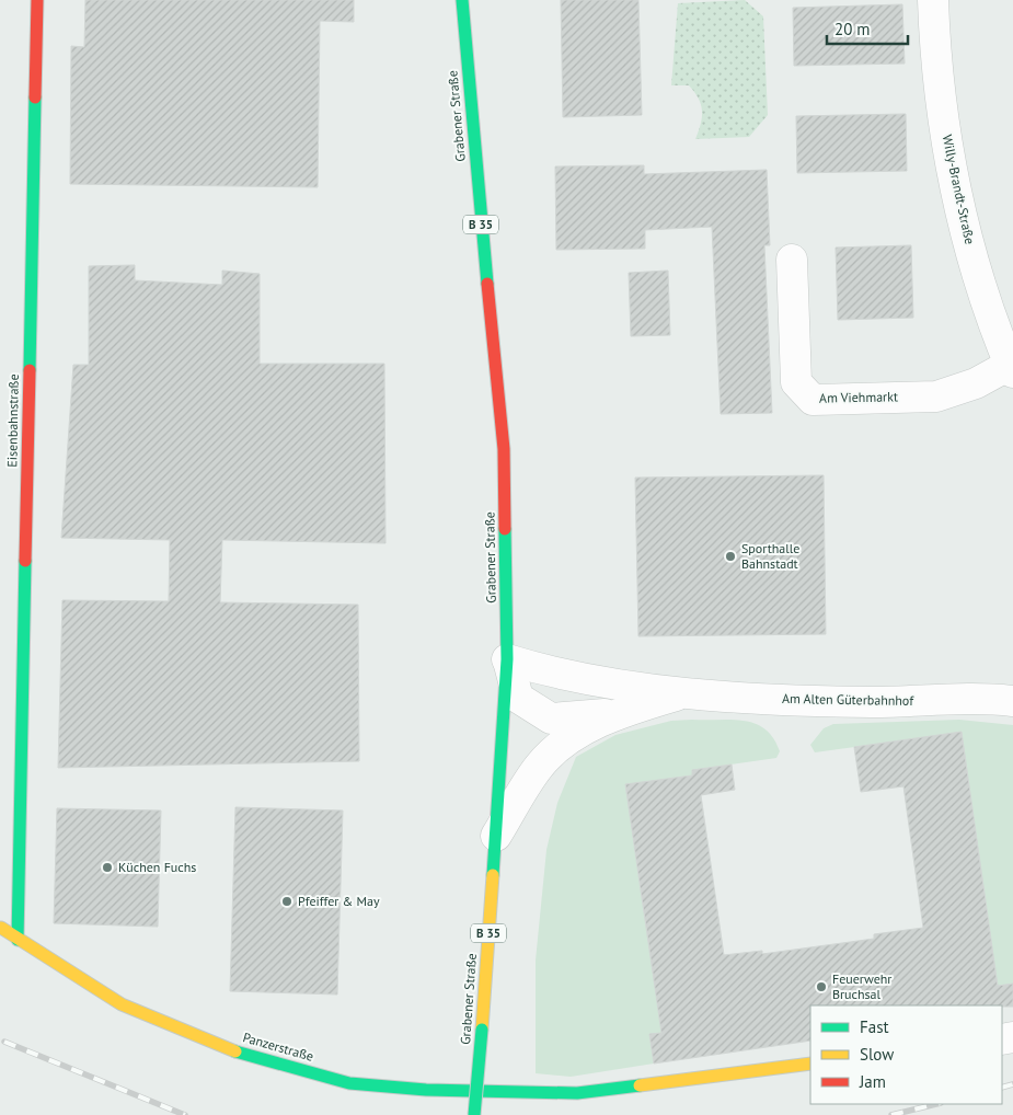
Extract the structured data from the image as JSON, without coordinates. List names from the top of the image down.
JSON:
{
  "streets": {
    "street": [
      "Grabener Straße",
      "Willy-Brandt-Straße",
      "B 35",
      "Am Viehmarkt",
      "Eisenbahnstraße",
      "Am Alten Güterbahnhof",
      "Panzerstraße"
    ]
  },
  "crossings": [
    ["Grabener Straße", "Am Alten Güterbahnhof"],
    ["Willy-Brandt-Straße", "Am Viehmarkt"],
    ["Eisenbahnstraße", "Panzerstraße"]
  ],
  "places": [
    "Sporthalle Bahnstadt",
    "Küchen Fuchs",
    "Pfeiffer & May",
    "Feuerwehr Bruchsal"
  ],
  "legend": ["Fast", "Slow", "Jam"],
  "scale_bar": "20 m"
}
